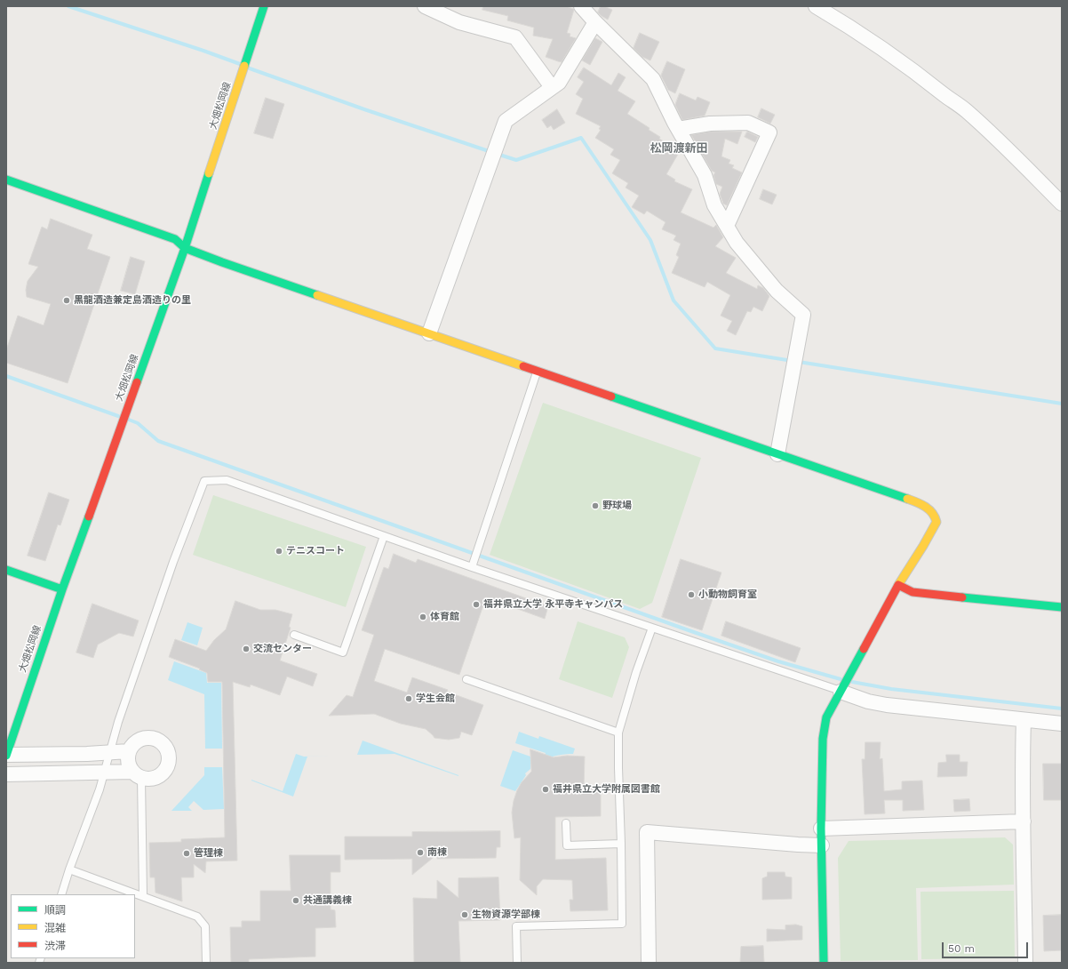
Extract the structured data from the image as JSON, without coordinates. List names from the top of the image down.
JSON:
{
  "streets": {
    "street": ["大畑松岡線"]
  },
  "districts": ["松岡渡新田"],
  "places": [
    "黒龍酒造兼定島酒造りの里",
    "野球場",
    "テニスコート",
    "小動物飼育室",
    "福井県立大学 永平寺キャンパス",
    "体育館",
    "交流センター",
    "学生会館",
    "福井県立大学附属図書館",
    "南棟",
    "管理棟",
    "共通講義棟",
    "生物資源学部棟"
  ],
  "legend": ["順調", "混雑", "渋滞"],
  "scale_bar": "50 m"
}
